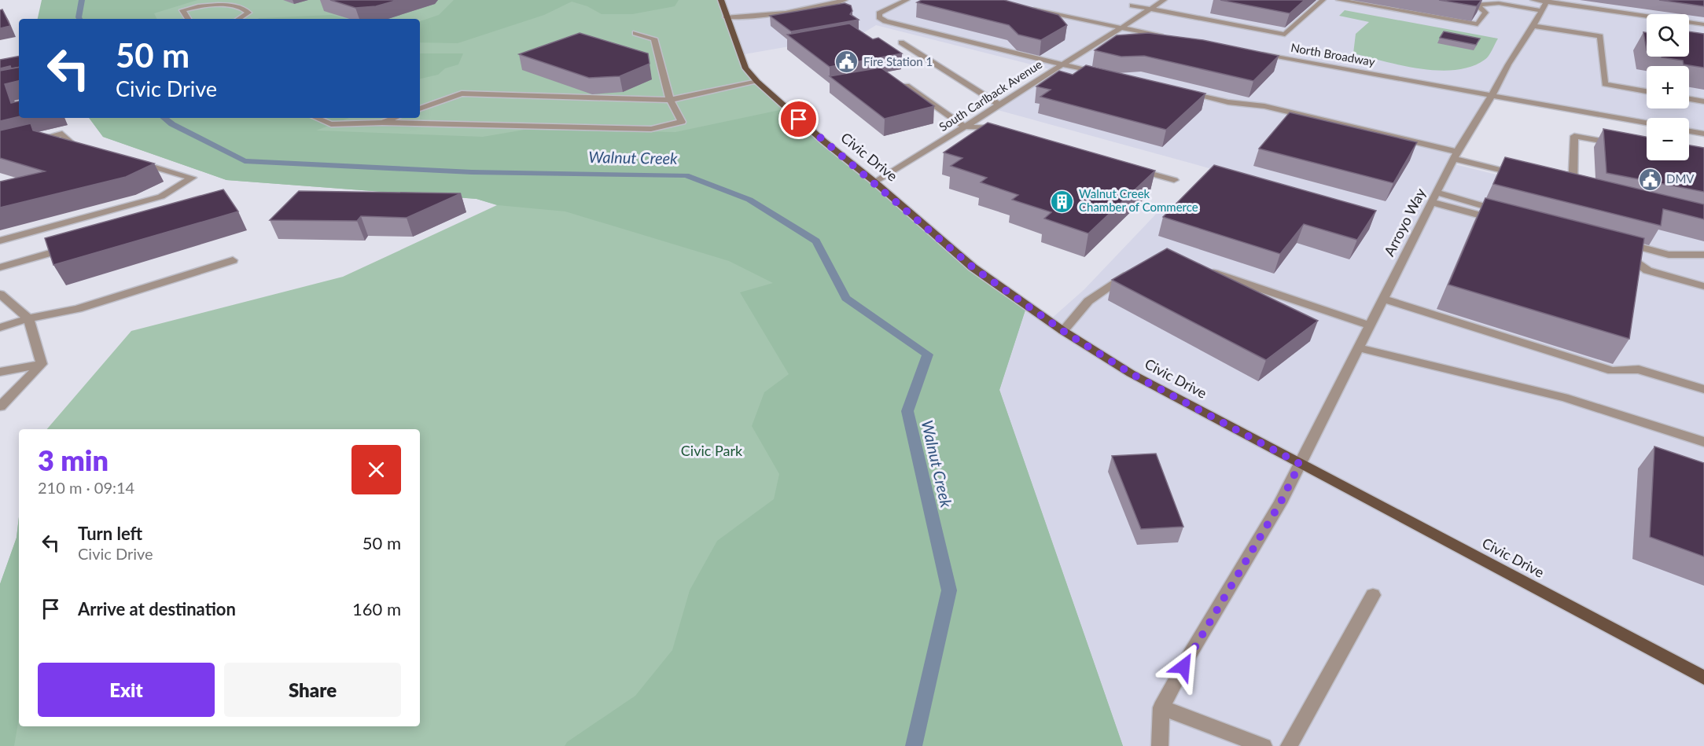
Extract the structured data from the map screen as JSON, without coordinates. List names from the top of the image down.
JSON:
{
  "streets": {
    "main road": ["Civic Drive"],
    "street": ["North Broadway", "South Carlback Avenue", "Arroyo Way"]
  },
  "crossings": [
    ["North Broadway", "Arroyo Way"],
    ["South Carlback Avenue", "Civic Drive"],
    ["Civic Drive", "Arroyo Way"]
  ],
  "water": ["Walnut Creek"],
  "parks": ["Civic Park"],
  "places": {
    "public building": ["Fire Station 1", "DMV"],
    "building": ["Walnut Creek Chamber of Commerce"]
  },
  "page": {
    "map_buttons": ["+", "−"],
    "turn": ["50 m", "Civic Drive"],
    "heading": ["3 min", "210 m · 09:14"],
    "list": [
      {
        "name": "Turn left",
        "note": "Civic Drive",
        "value": "50 m"
      },
      {
        "name": "Arrive at destination",
        "value": "160 m"
      }
    ],
    "buttons": ["Exit", "Share"]
  }
}
